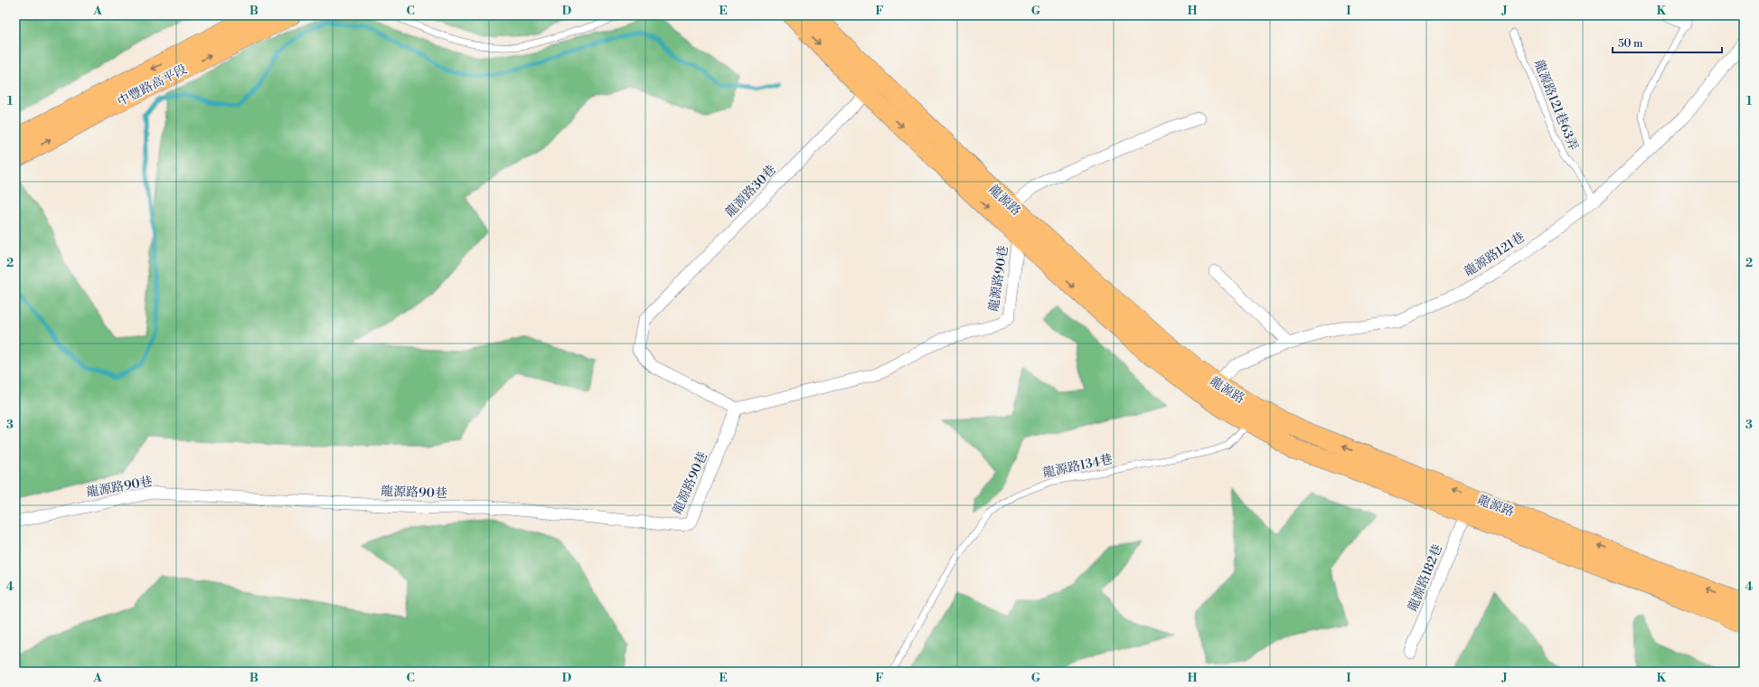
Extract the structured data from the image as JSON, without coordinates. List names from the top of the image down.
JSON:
{
  "streets": {
    "main road": ["中豐路高平段", "龍源路"],
    "street": [
      "龍源路30巷",
      "龍源路121巷",
      "龍源路90巷",
      "龍源路182巷"
    ],
    "lane": ["龍源路121巷63弄", "龍源路134巷"]
  },
  "crossings": [
    ["龍源路121巷63弄", "龍源路121巷"],
    ["龍源路30巷", "龍源路"],
    ["龍源路30巷", "龍源路90巷"],
    ["龍源路", "龍源路121巷"],
    ["龍源路", "龍源路134巷"]
  ],
  "scale_bar": "50 m",
  "grid": {
    "columns": [
      "A",
      "B",
      "C",
      "D",
      "E",
      "F",
      "G",
      "H",
      "I",
      "J",
      "K"
    ],
    "rows": [
      "1",
      "2",
      "3",
      "4"
    ]
  }
}
